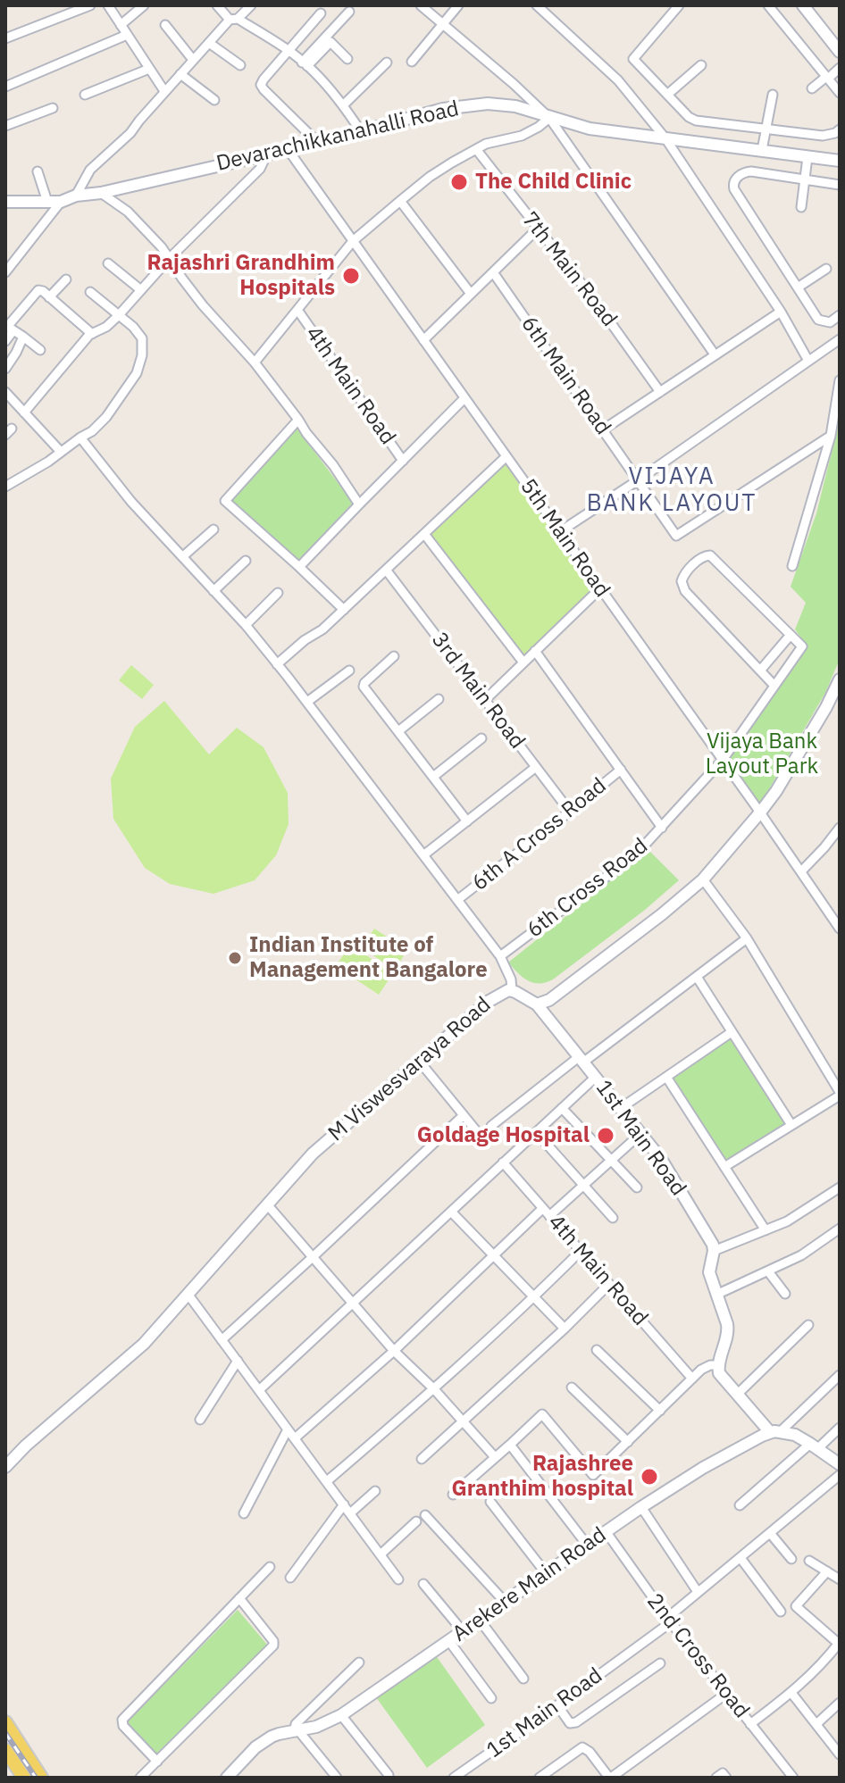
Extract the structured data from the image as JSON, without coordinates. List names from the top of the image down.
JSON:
{
  "streets": {
    "street": [
      "Devarachikkanahalli Road",
      "7th Main Road",
      "6th Main Road",
      "4th Main Road",
      "5th Main Road",
      "3rd Main Road",
      "6th A Cross Road",
      "6th Cross Road",
      "M Viswesvaraya Road",
      "1st Main Road",
      "Arekere Main Road",
      "2nd Cross Road"
    ]
  },
  "crossings": [
    ["Devarachikkanahalli Road", "5th Main Road"],
    ["5th Main Road", "6th Cross Road"],
    ["3rd Main Road", "6th A Cross Road"],
    ["M Viswesvaraya Road", "1st Main Road"],
    ["1st Main Road", "2nd Cross Road"],
    ["Arekere Main Road", "2nd Cross Road"]
  ],
  "districts": ["VIJAYA BANK LAYOUT"],
  "parks": ["Vijaya Bank Layout Park"],
  "places": [
    "The Child Clinic",
    "Rajashri Grandhim Hospitals",
    "Indian Institute of Management Bangalore",
    "Goldage Hospital",
    "Rajashree Granthim hospital"
  ]
}
